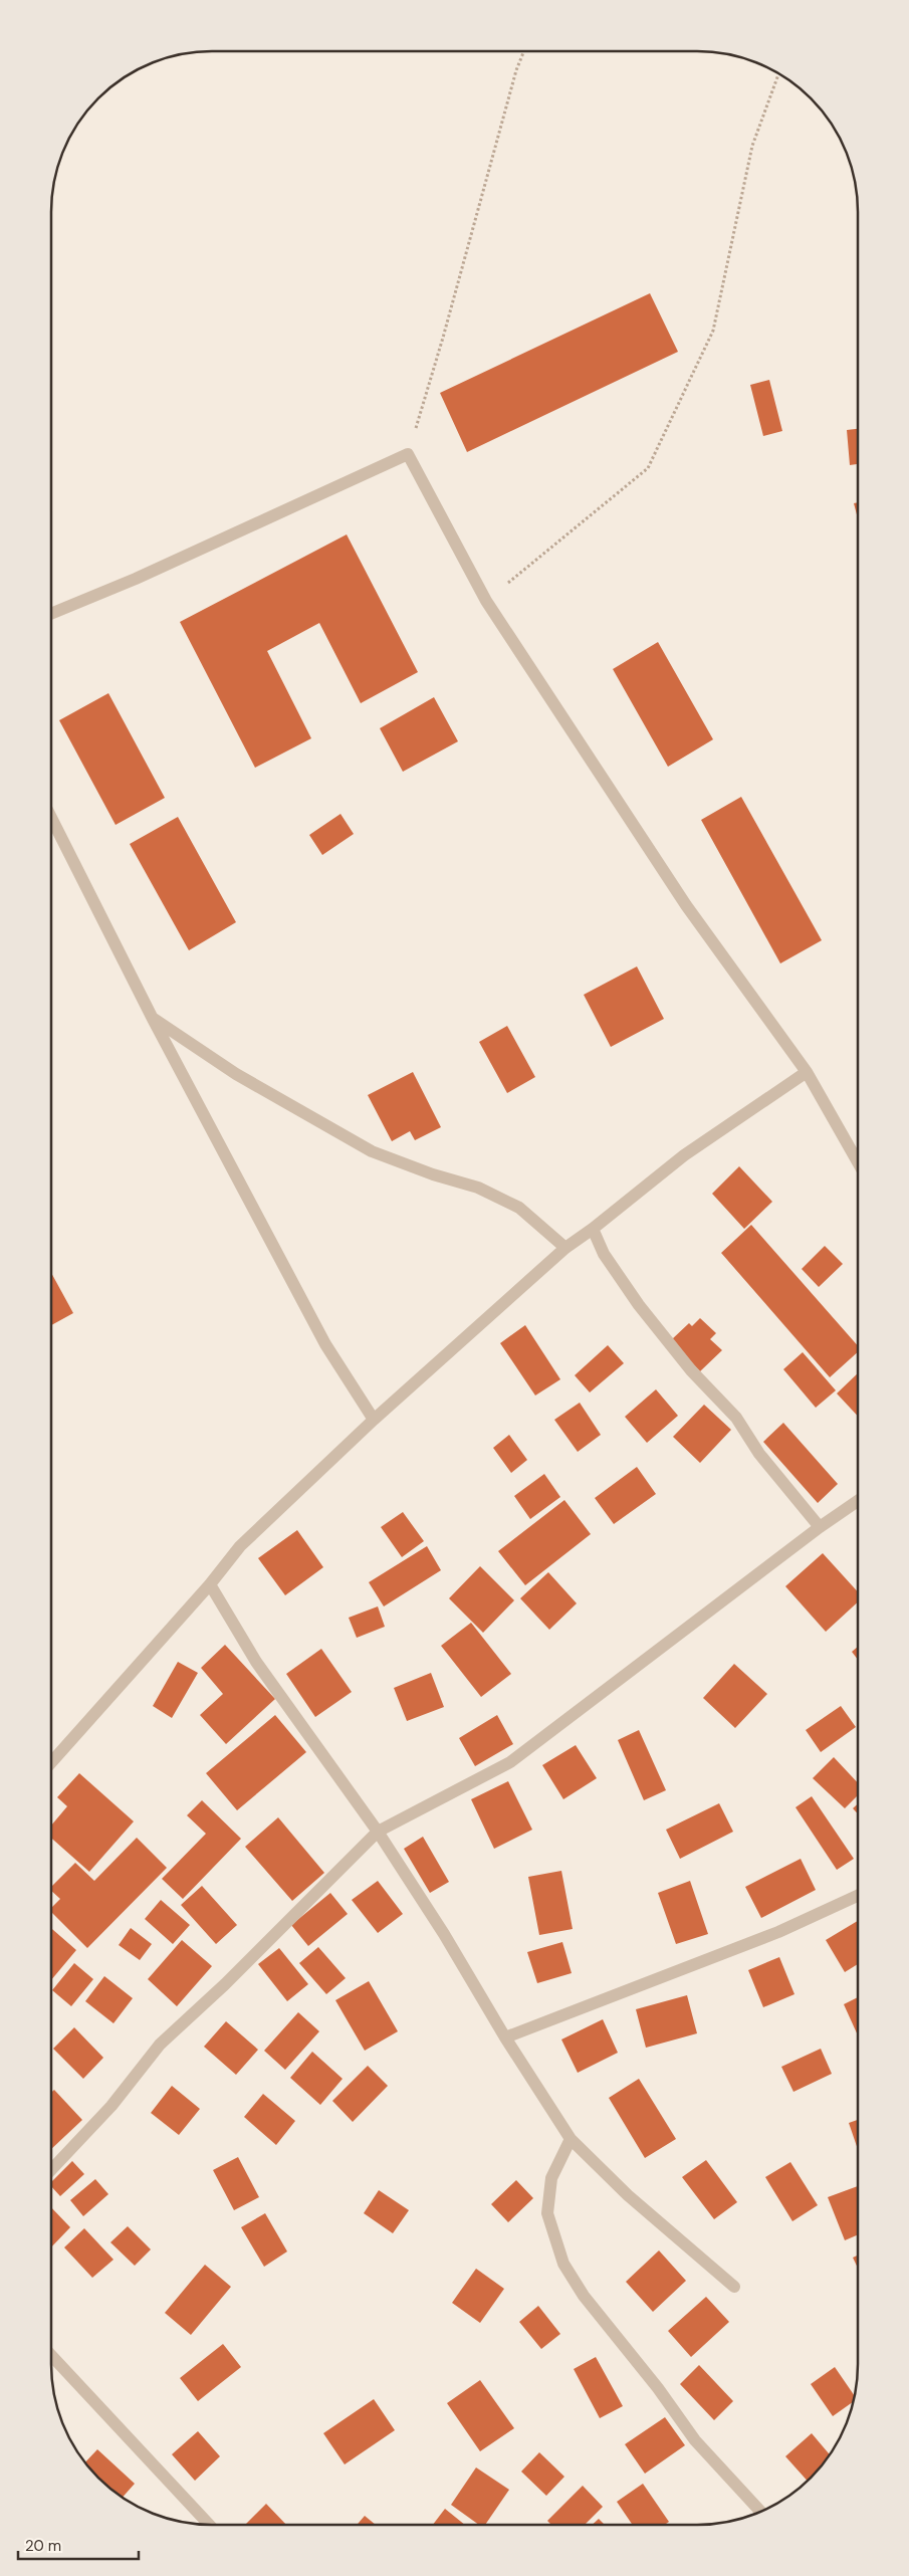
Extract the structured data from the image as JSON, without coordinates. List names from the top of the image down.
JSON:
{
  "scale_bar": "20 m"
}
